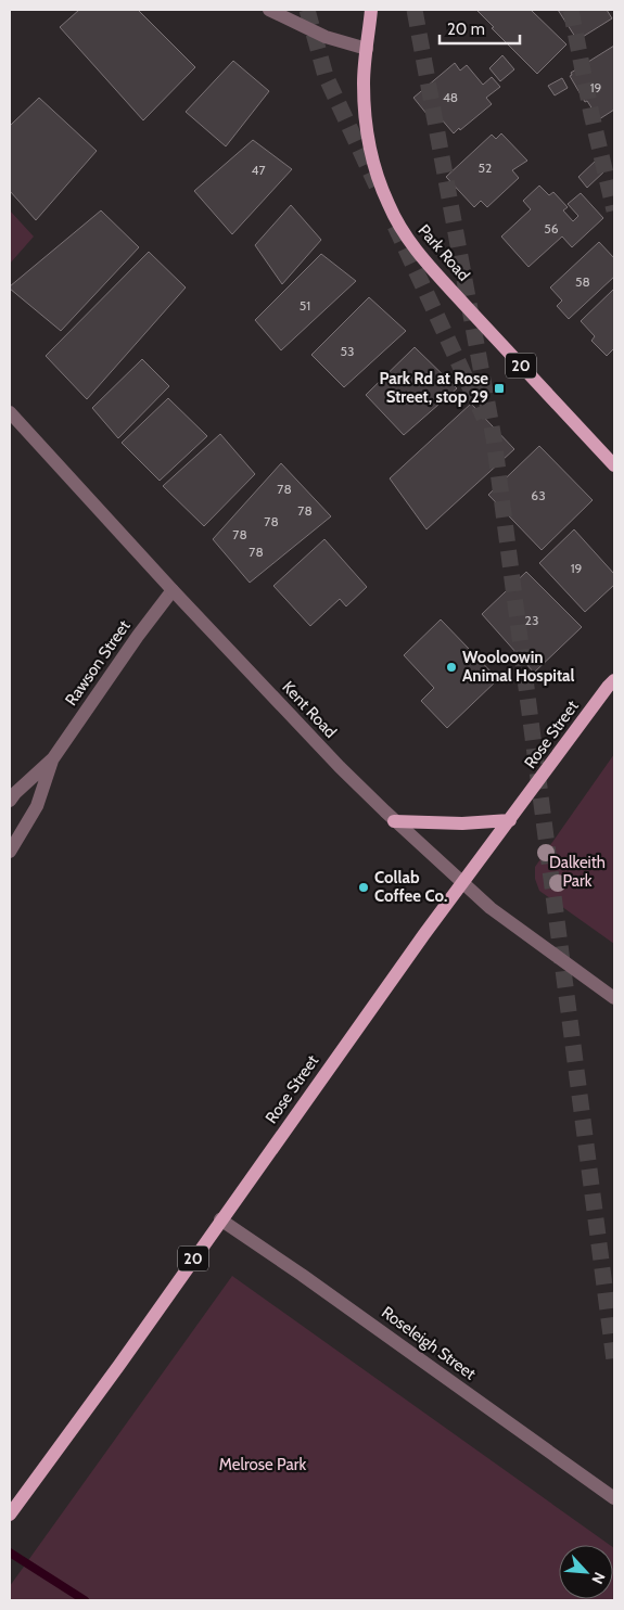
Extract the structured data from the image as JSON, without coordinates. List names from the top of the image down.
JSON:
{
  "streets": {
    "main road": ["Park Road", "20", "Rose Street"],
    "street": ["Rawson Street", "Kent Road", "Roseleigh Street"]
  },
  "crossings": [
    ["Rawson Street", "Kent Road"],
    ["Kent Road", "Rose Street"],
    ["Rose Street", "Roseleigh Street"]
  ],
  "parks": ["Dalkeith Park", "Melrose Park"],
  "places": {
    "transit": ["Park Rd at Rose Street, stop 29"],
    "other": ["Wooloowin Animal Hospital", "Collab Coffee Co."]
  },
  "house_numbers": [
    "19",
    "48",
    "52",
    "47",
    "56",
    "58",
    "51",
    "53",
    "78",
    "63",
    "78",
    "78",
    "78",
    "78",
    "19",
    "23"
  ],
  "scale_bar": "20 m",
  "north": "bottom right"
}
